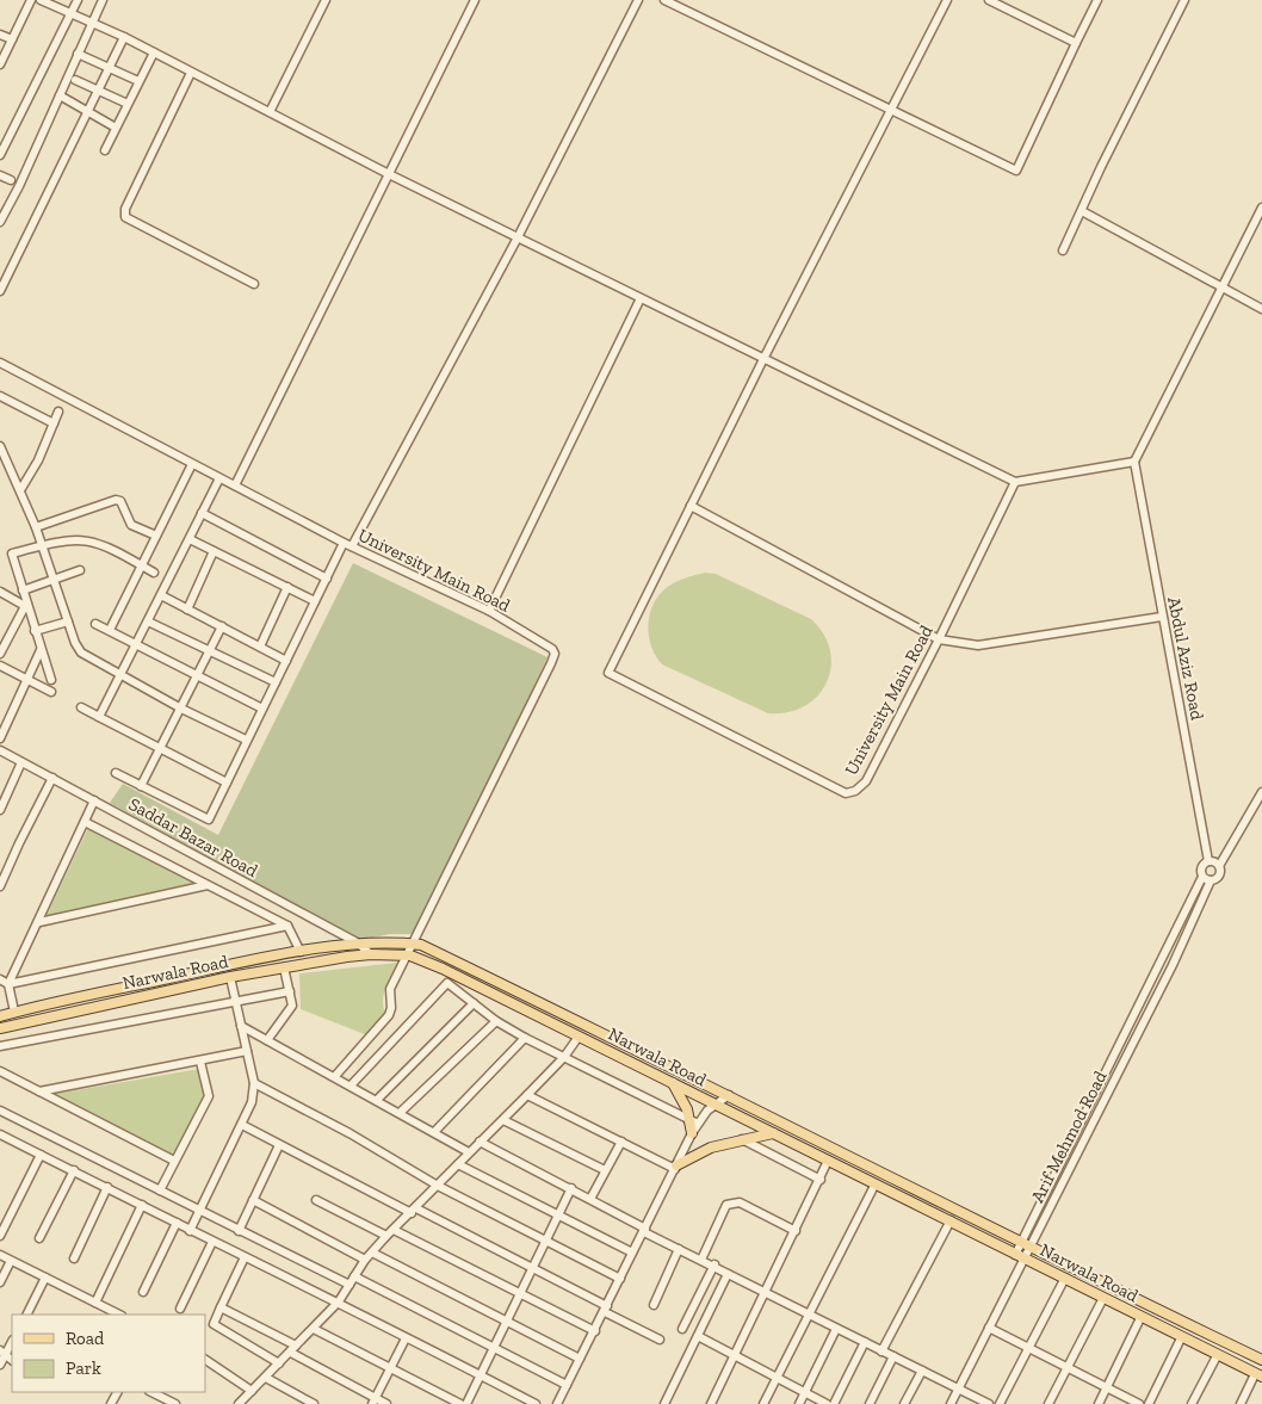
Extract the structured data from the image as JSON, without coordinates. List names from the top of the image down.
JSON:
{
  "streets": {
    "main road": ["Narwala Road"],
    "street": [
      "University Main Road",
      "Abdul Aziz Road",
      "Saddar Bazar Road",
      "Arif Mehmod Road"
    ]
  },
  "crossings": [
    ["University Main Road", "Narwala Road"],
    ["Abdul Aziz Road", "Arif Mehmod Road"],
    ["Saddar Bazar Road", "Narwala Road"],
    ["Narwala Road", "Arif Mehmod Road"]
  ],
  "legend": ["Road", "Park"]
}
